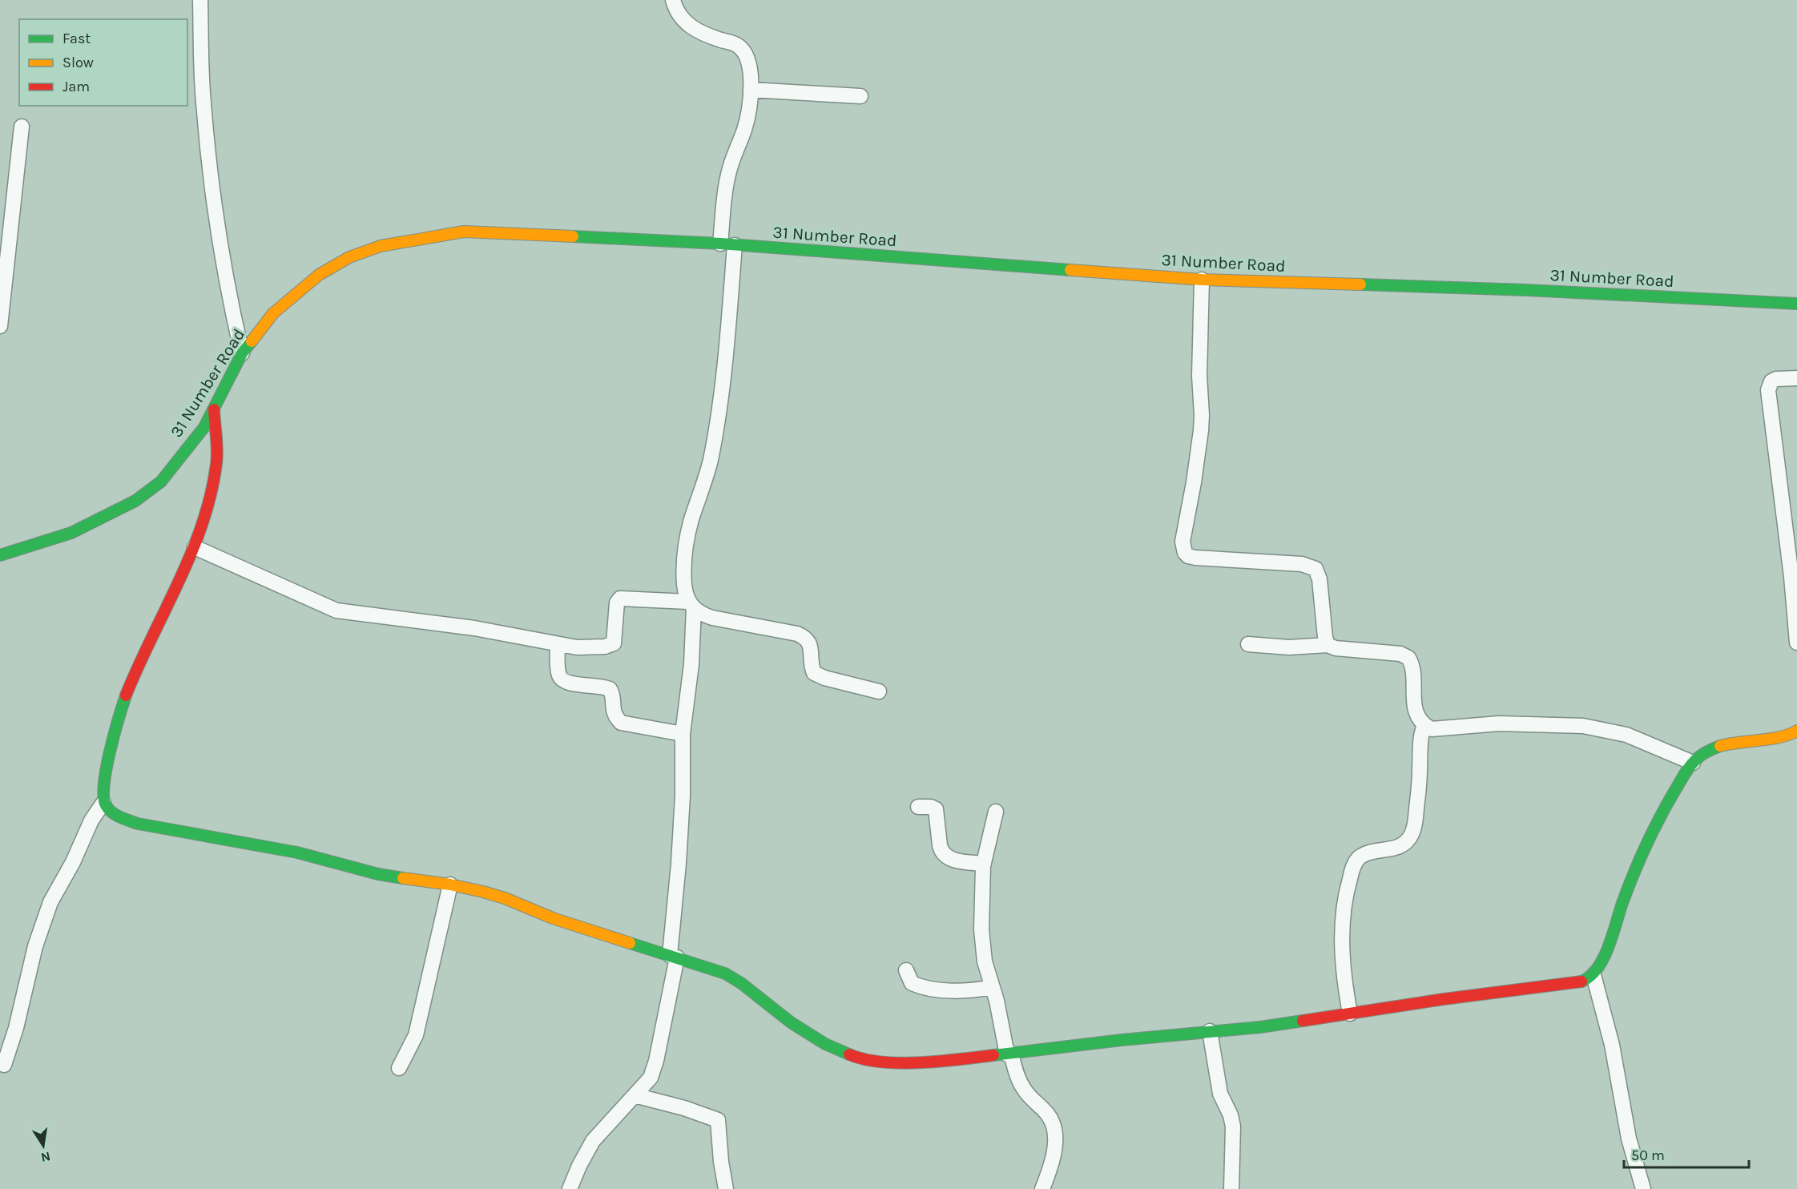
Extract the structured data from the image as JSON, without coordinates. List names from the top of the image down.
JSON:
{
  "streets": {
    "street": ["31 Number Road"]
  },
  "legend": ["Fast", "Slow", "Jam"],
  "scale_bar": "50 m",
  "north": "bottom"
}
